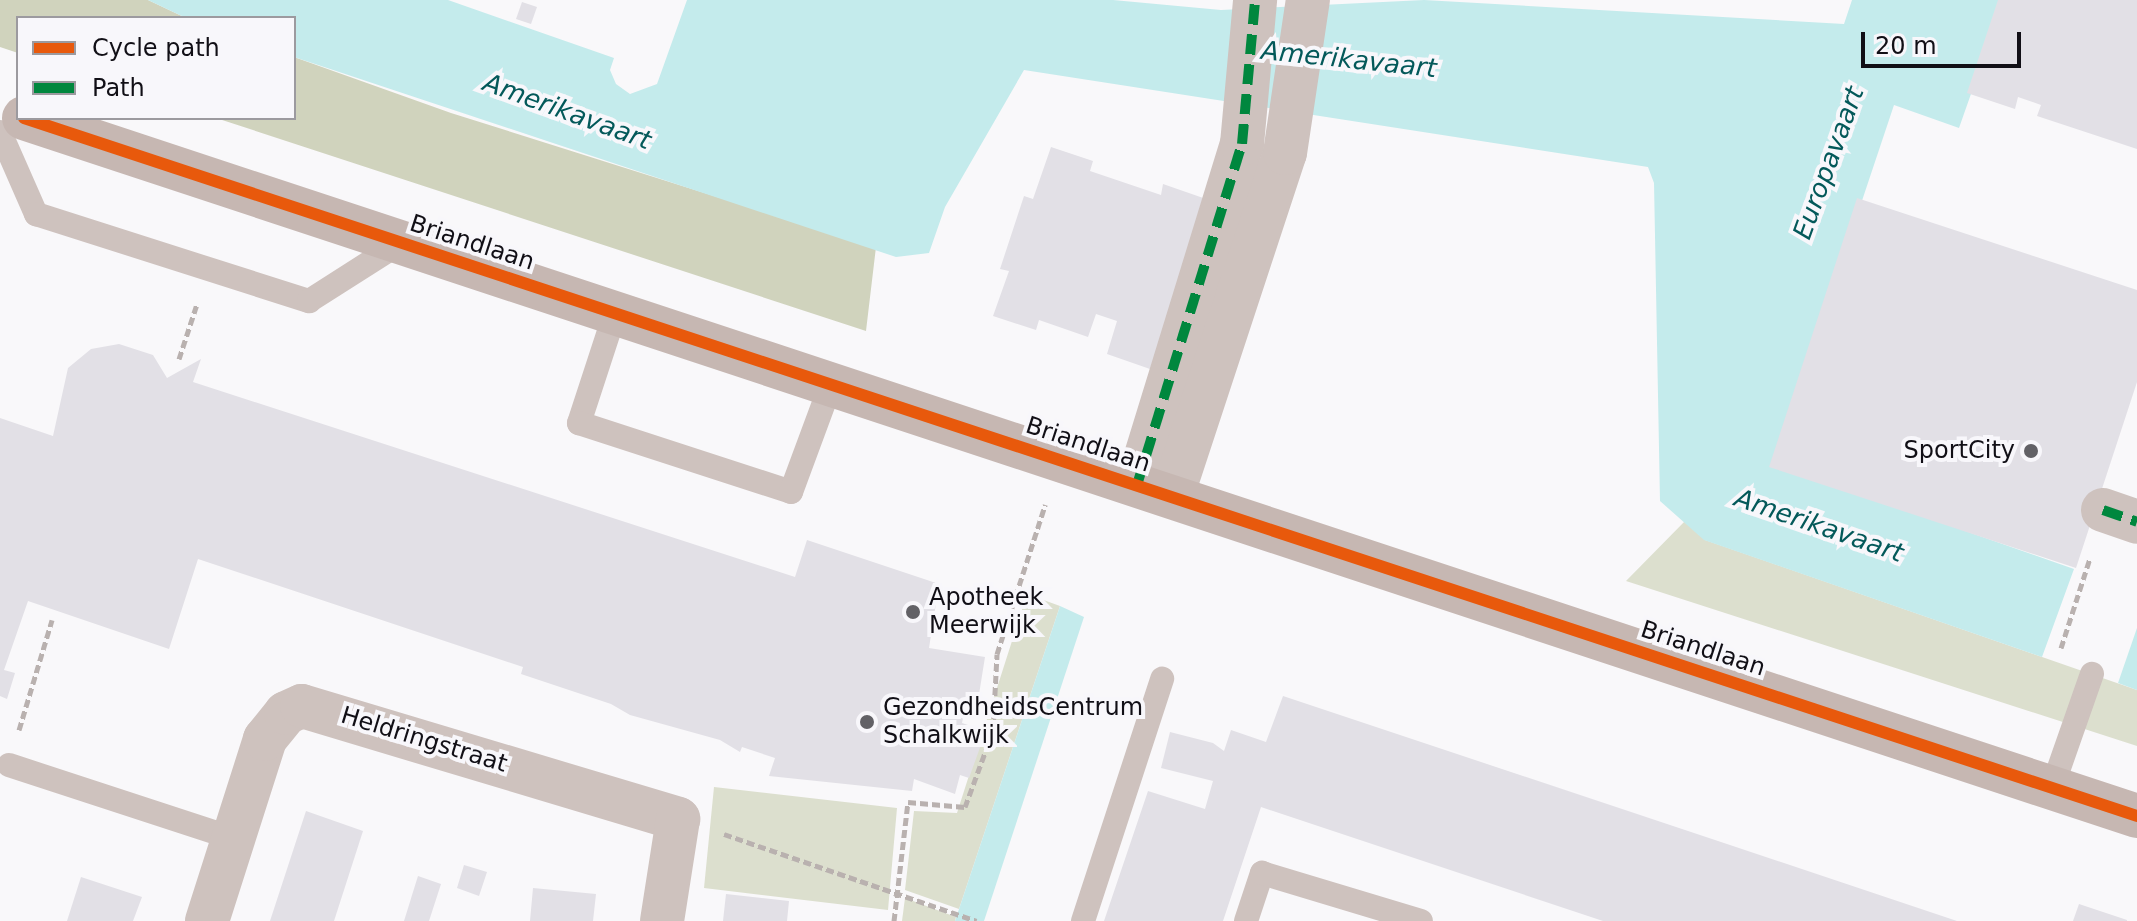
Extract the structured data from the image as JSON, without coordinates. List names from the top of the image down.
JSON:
{
  "streets": {
    "street": ["Briandlaan", "Heldringstraat"]
  },
  "water": ["Amerikavaart", "Europavaart"],
  "places": ["SportCity", "Apotheek Meerwijk", "GezondheidsCentrum Schalkwijk"],
  "legend": ["Cycle path", "Path"],
  "scale_bar": "20 m"
}
